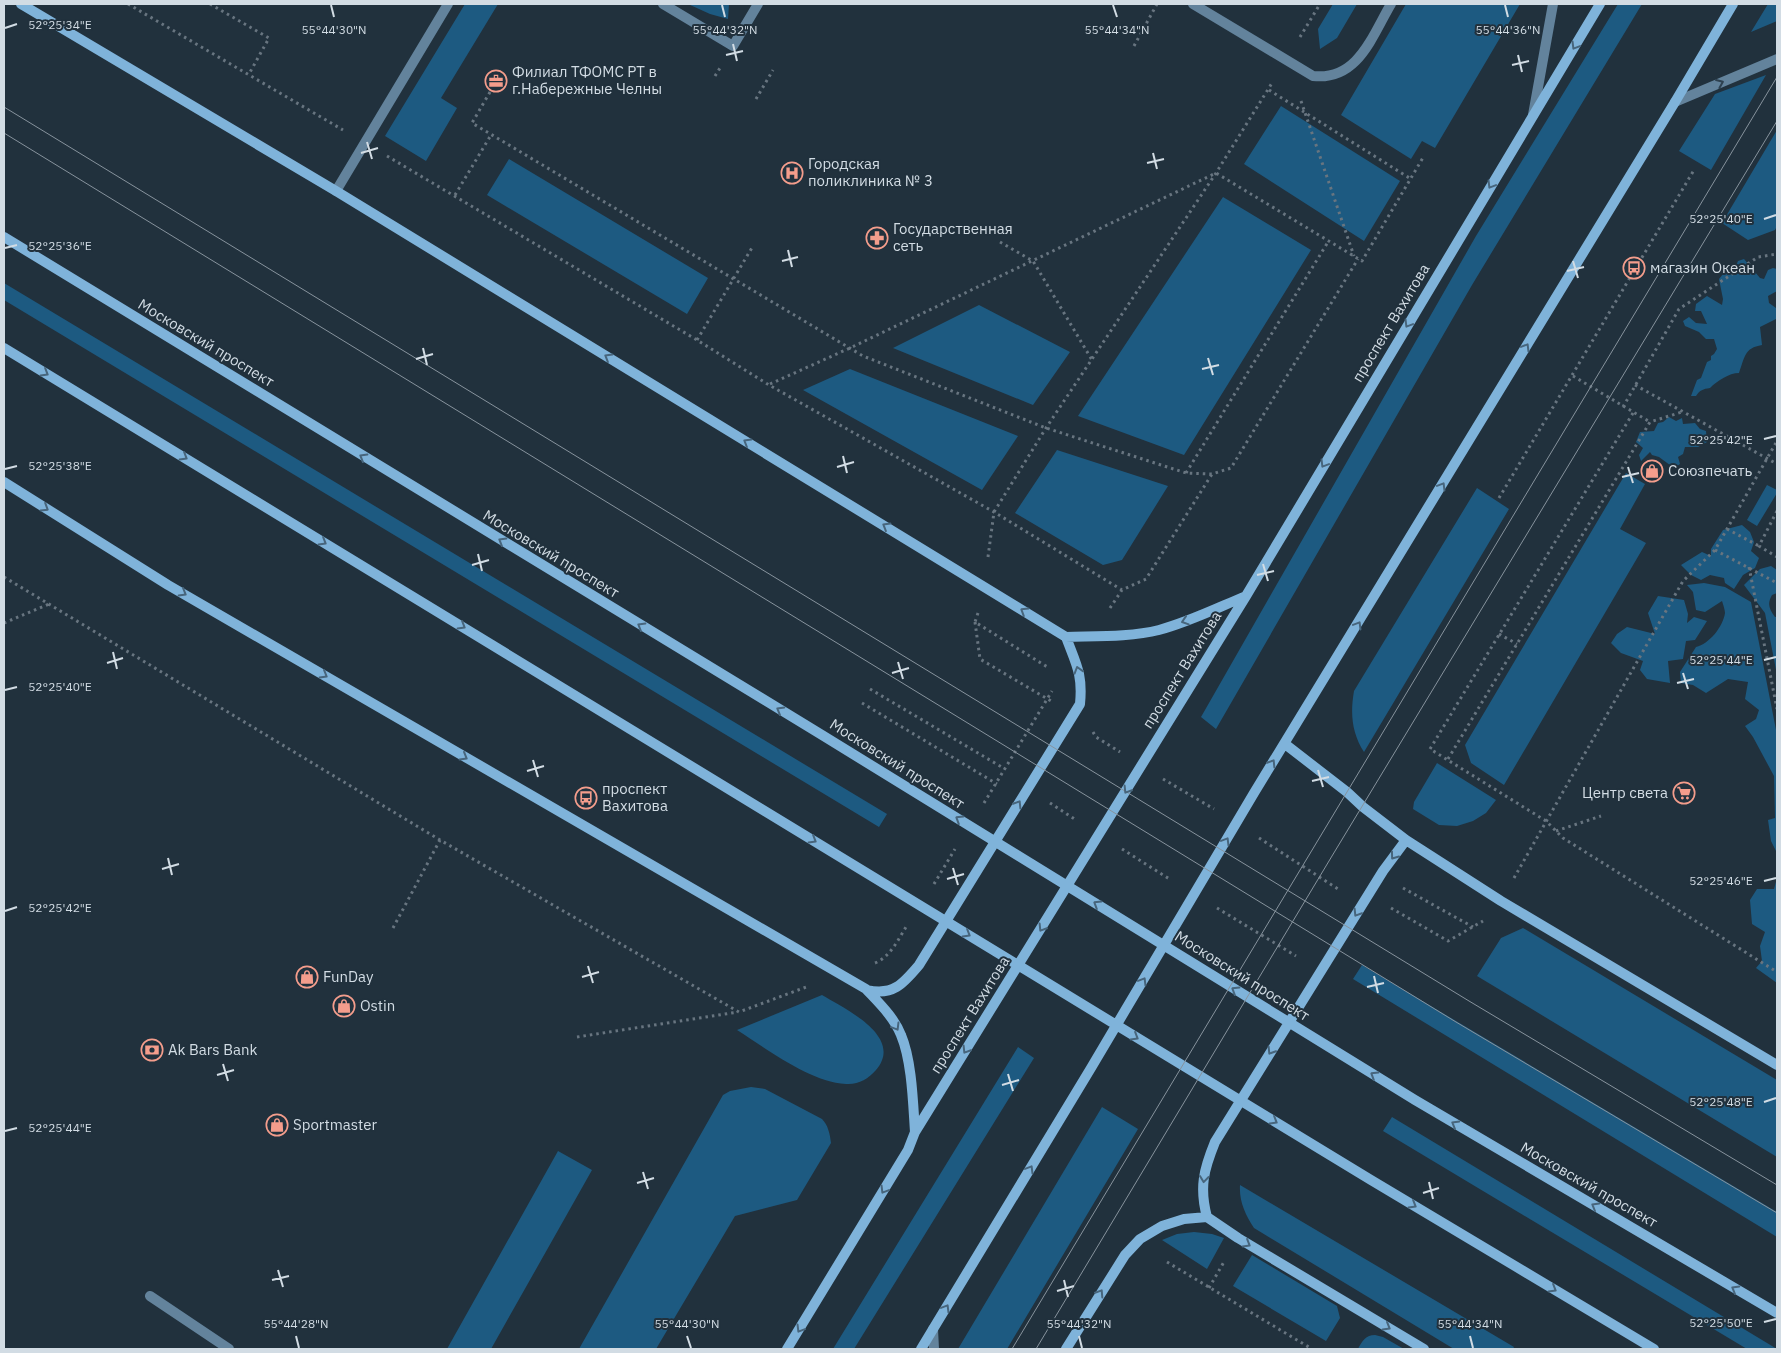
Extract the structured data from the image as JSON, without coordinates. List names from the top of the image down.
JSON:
{
  "streets": {
    "main road": ["проспект Вахитова", "Московский проспект"]
  },
  "one_way": ["проспект Вахитова", "Московский проспект"],
  "places": {
    "office": ["Филиал ТФОМС РТ в г.Набережные Челны"],
    "hospital": ["Городская поликлиника № 3"],
    "pharmacy": ["Государственная сеть"],
    "bus stop": ["магазин Океан", "проспект Вахитова"],
    "shop": [
      "Союзпечать",
      "FunDay",
      "Ostin",
      "Sportmaster"
    ],
    "supermarket": ["Центр света"],
    "bank": ["Ak Bars Bank"]
  },
  "coordinates": [
    "52°25'34\"E",
    "55°44'36\"N",
    "55°44'30\"N",
    "55°44'32\"N",
    "55°44'34\"N",
    "52°25'40\"E",
    "52°25'36\"E",
    "52°25'42\"E",
    "52°25'38\"E",
    "52°25'44\"E",
    "52°25'46\"E",
    "52°25'48\"E",
    "52°25'50\"E",
    "55°44'28\"N"
  ]
}
